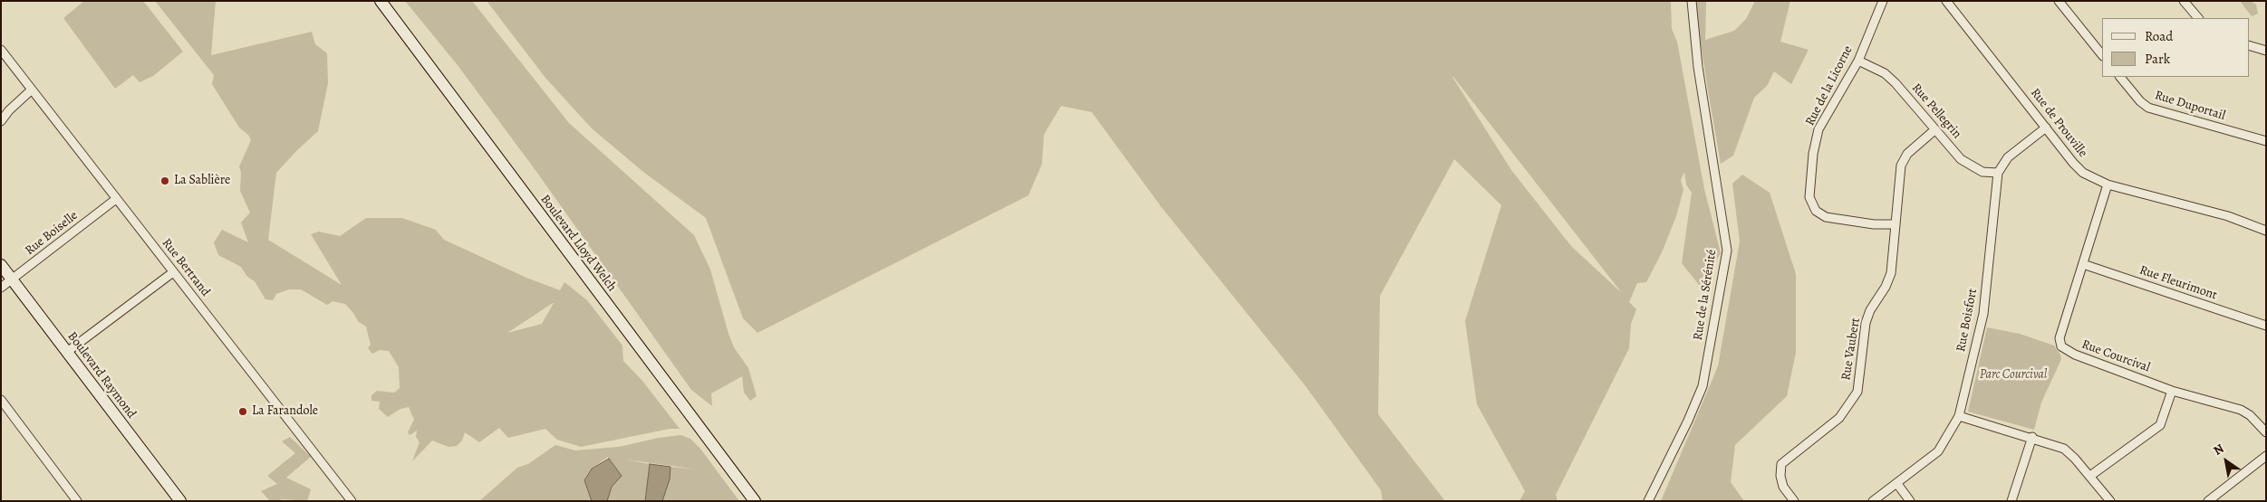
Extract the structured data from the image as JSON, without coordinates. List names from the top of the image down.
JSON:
{
  "streets": {
    "main road": ["Boulevard Lloyd Welch", "Boulevard Raymond"],
    "street": [
      "Rue de la Licorne",
      "Rue Duportail",
      "Rue Pellegrin",
      "Rue de Prouville",
      "Rue Boiselle",
      "Rue Bertrand",
      "Rue Fleurimont",
      "Rue de la Sérénité",
      "Rue Boisfort",
      "Rue Vaubert",
      "Rue Courcival"
    ]
  },
  "crossings": [
    ["Rue de la Licorne", "Rue Pellegrin"],
    ["Rue de la Licorne", "Rue Vaubert"],
    ["Rue Pellegrin", "Rue Boisfort"],
    ["Rue Pellegrin", "Rue Vaubert"],
    ["Rue de Prouville", "Rue Courcival"],
    ["Rue Boiselle", "Rue Bertrand"],
    ["Rue Boiselle", "Boulevard Raymond"],
    ["Rue Fleurimont", "Rue Courcival"]
  ],
  "parks": ["Parc Courcival"],
  "places": ["La Sablière", "La Farandole"],
  "legend": ["Road", "Park"],
  "north": "top left"
}
